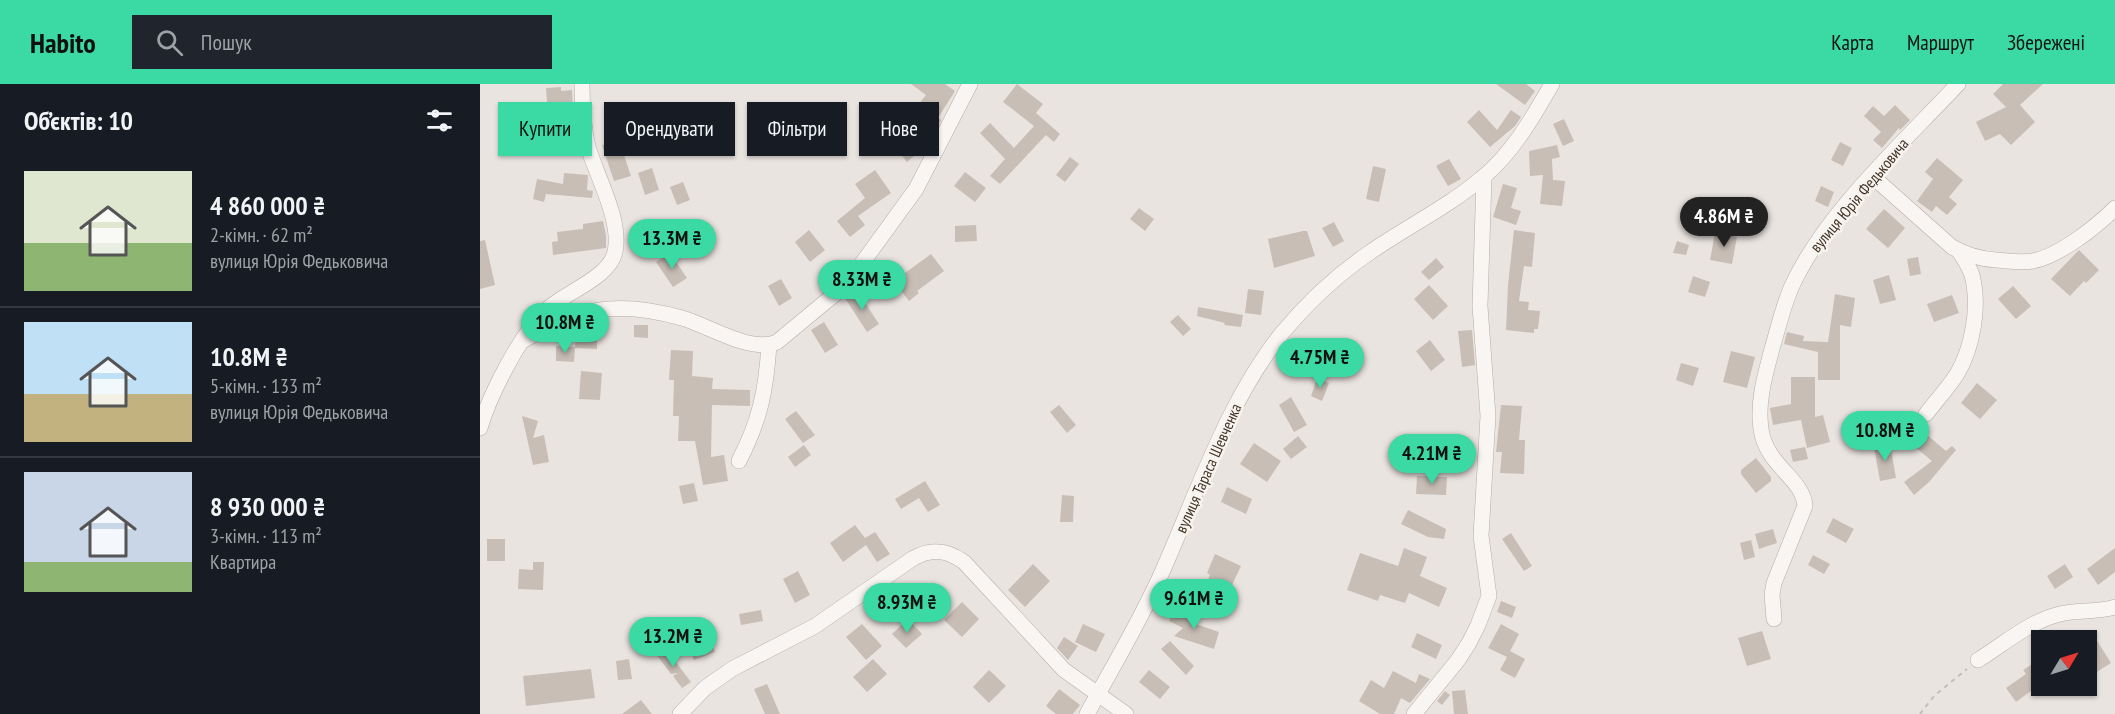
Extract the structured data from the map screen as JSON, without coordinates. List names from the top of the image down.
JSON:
{
  "streets": {
    "street": ["вулиця Юрія Федьковича", "вулиця Тараса Шевченка"]
  },
  "north": "top right",
  "page": {
    "header": "Habito",
    "search": "Пошук",
    "nav": ["Карта", "Маршрут", "Збережені"],
    "heading": "Об’єктів: 10",
    "chip": [
      "Купити",
      "Орендувати",
      "Фільтри",
      "Нове"
    ],
    "list": [
      {
        "name": "4 860 000 ₴",
        "note": "2-кімн. · 62 m² · вулиця Юрія Федьковича"
      },
      {
        "name": "10.8M ₴",
        "note": "5-кімн. · 133 m² · вулиця Юрія Федьковича"
      },
      {
        "name": "8 930 000 ₴",
        "note": "3-кімн. · 113 m² · Квартира"
      }
    ],
    "price": [
      "4.86M ₴",
      "13.3M ₴",
      "8.33M ₴",
      "10.8M ₴",
      "4.75M ₴",
      "10.8M ₴",
      "4.21M ₴",
      "9.61M ₴",
      "8.93M ₴",
      "13.2M ₴"
    ]
  }
}
